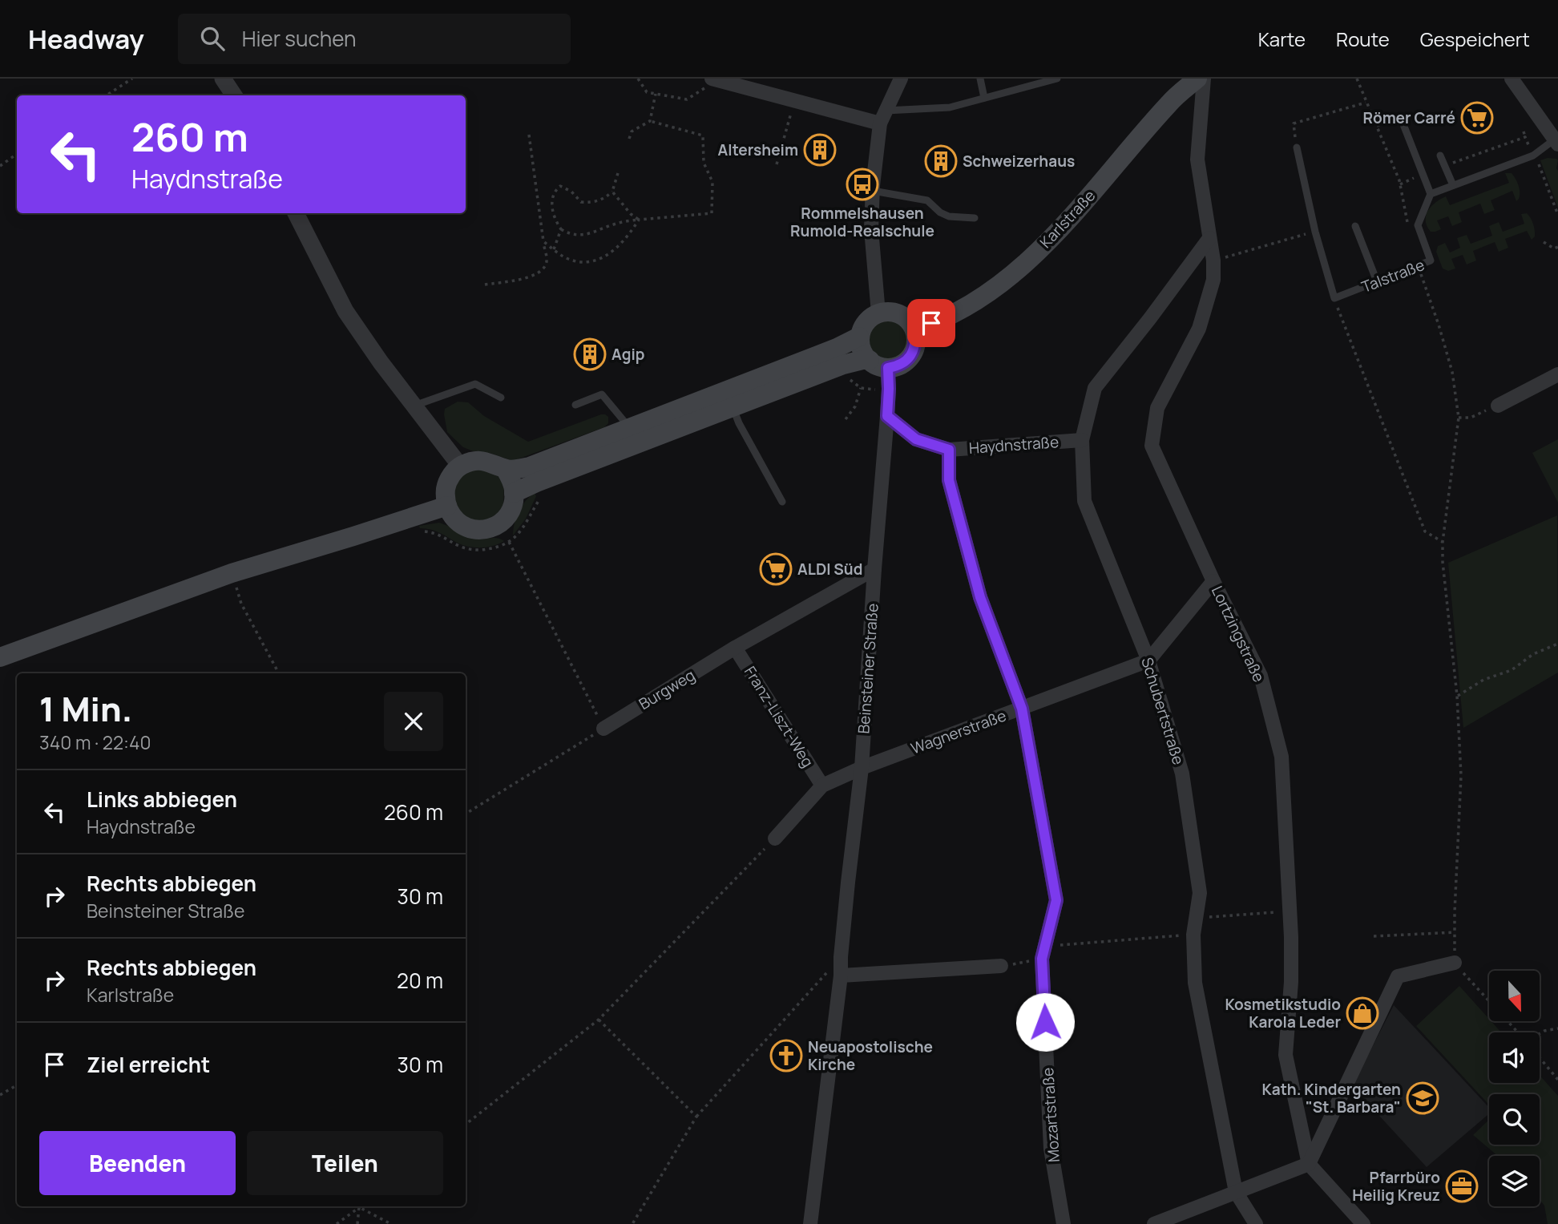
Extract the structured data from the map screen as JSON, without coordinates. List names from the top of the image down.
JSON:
{
  "streets": {
    "main road": ["Karlstraße"],
    "street": [
      "Haydnstraße",
      "Lortzingstraße",
      "Beinsteiner Straße",
      "Burgweg",
      "Schubertstraße",
      "Franz-Liszt-Weg",
      "Wagnerstraße",
      "Mozartstraße"
    ],
    "lane": ["Talstraße"]
  },
  "crossings": [
    ["Karlstraße", "Beinsteiner Straße"],
    ["Haydnstraße", "Beinsteiner Straße"],
    ["Haydnstraße", "Schubertstraße"],
    ["Haydnstraße", "Mozartstraße"],
    ["Lortzingstraße", "Schubertstraße"],
    ["Lortzingstraße", "Wagnerstraße"],
    ["Beinsteiner Straße", "Burgweg"],
    ["Beinsteiner Straße", "Wagnerstraße"],
    ["Burgweg", "Franz-Liszt-Weg"],
    ["Schubertstraße", "Wagnerstraße"],
    ["Wagnerstraße", "Mozartstraße"]
  ],
  "places": {
    "supermarket": ["Römer Carré", "ALDI Süd"],
    "building": ["Altersheim", "Schweizerhaus", "Agip"],
    "bus stop": ["Rommelshausen Rumold-Realschule"],
    "shop": ["Kosmetikstudio Karola Leder"],
    "church": ["Neuapostolische Kirche"],
    "school or university": ["Kath. Kindergarten \"St. Barbara\""],
    "office": ["Pfarrbüro Heilig Kreuz"]
  },
  "north": "bottom",
  "page": {
    "header": "Headway",
    "search": "Hier suchen",
    "nav": ["Karte", "Route", "Gespeichert"],
    "turn": ["260 m", "Haydnstraße"],
    "heading": ["1 Min.", "340 m · 22:40"],
    "list": [
      {
        "name": "Links abbiegen",
        "note": "Haydnstraße",
        "value": "260 m"
      },
      {
        "name": "Rechts abbiegen",
        "note": "Beinsteiner Straße",
        "value": "30 m"
      },
      {
        "name": "Rechts abbiegen",
        "note": "Karlstraße",
        "value": "20 m"
      },
      {
        "name": "Ziel erreicht",
        "value": "30 m"
      }
    ],
    "buttons": ["Beenden", "Teilen"]
  }
}
